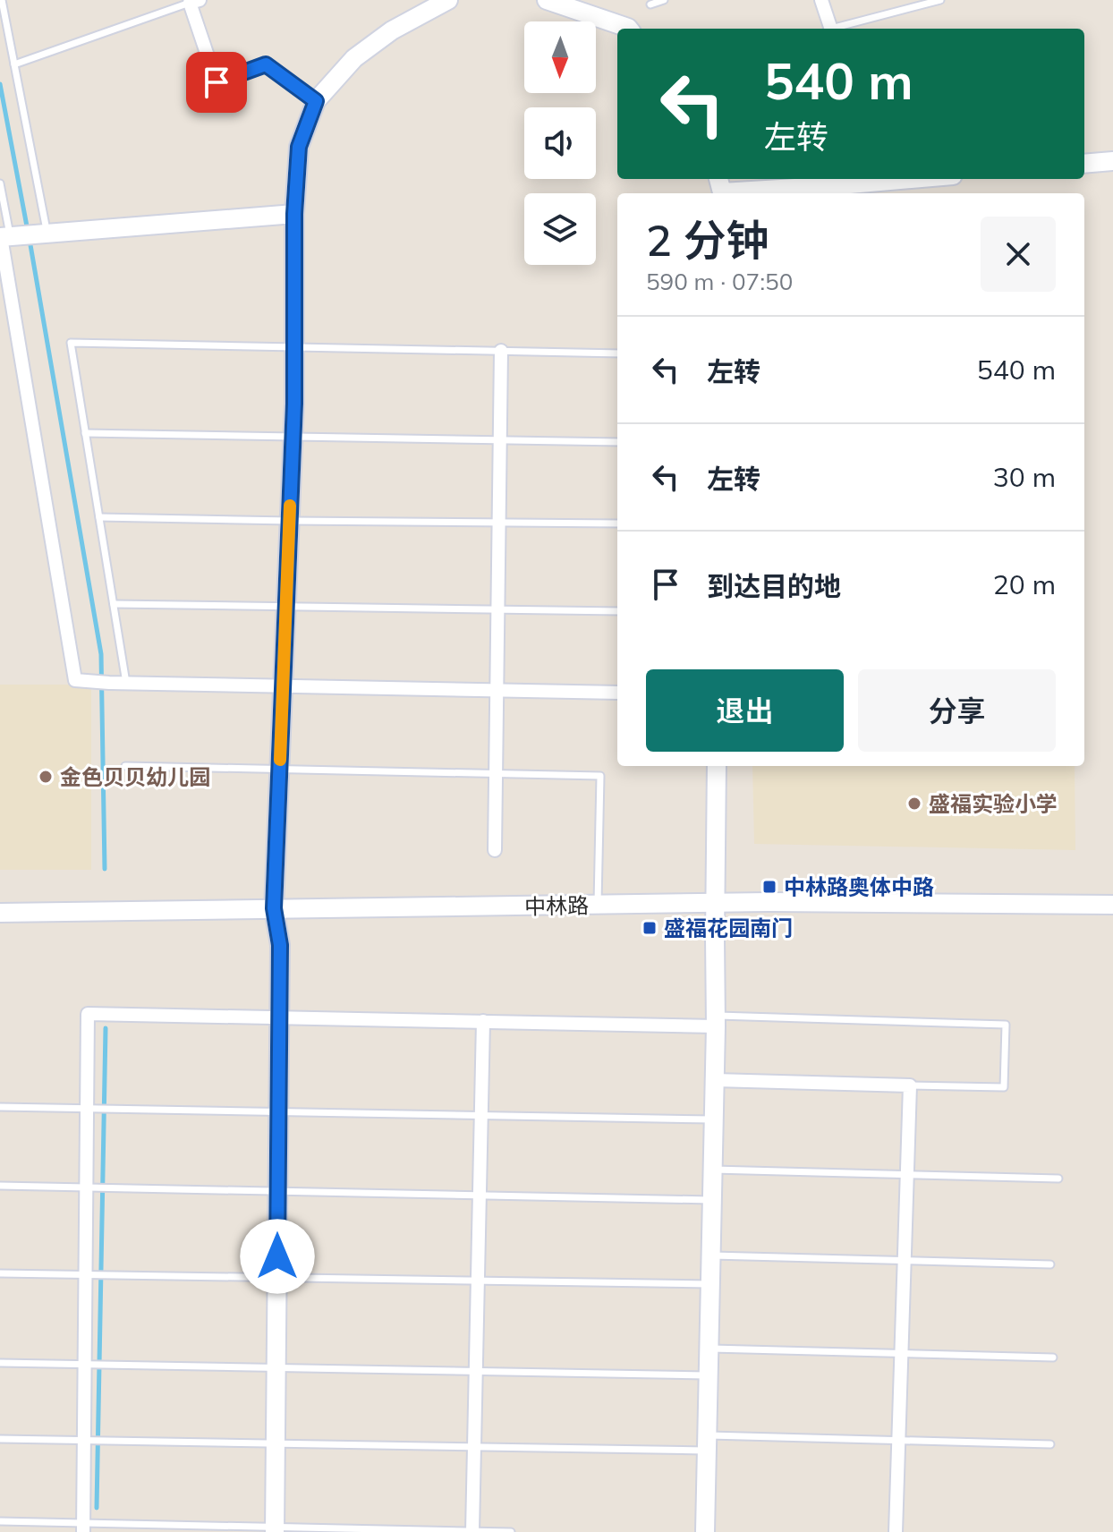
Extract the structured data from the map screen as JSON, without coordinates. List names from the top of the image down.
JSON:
{
  "streets": {
    "street": ["中林路"]
  },
  "places": {
    "other": ["金色贝贝幼儿园", "盛福实验小学"],
    "transit": ["中林路奥体中路", "盛福花园南门"]
  },
  "north": "bottom",
  "page": {
    "turn": ["540 m", "左转"],
    "heading": ["2 分钟", "590 m · 07:50"],
    "list": [
      {
        "name": "左转",
        "value": "540 m"
      },
      {
        "name": "左转",
        "value": "30 m"
      },
      {
        "name": "到达目的地",
        "value": "20 m"
      }
    ],
    "buttons": ["退出", "分享"]
  }
}
